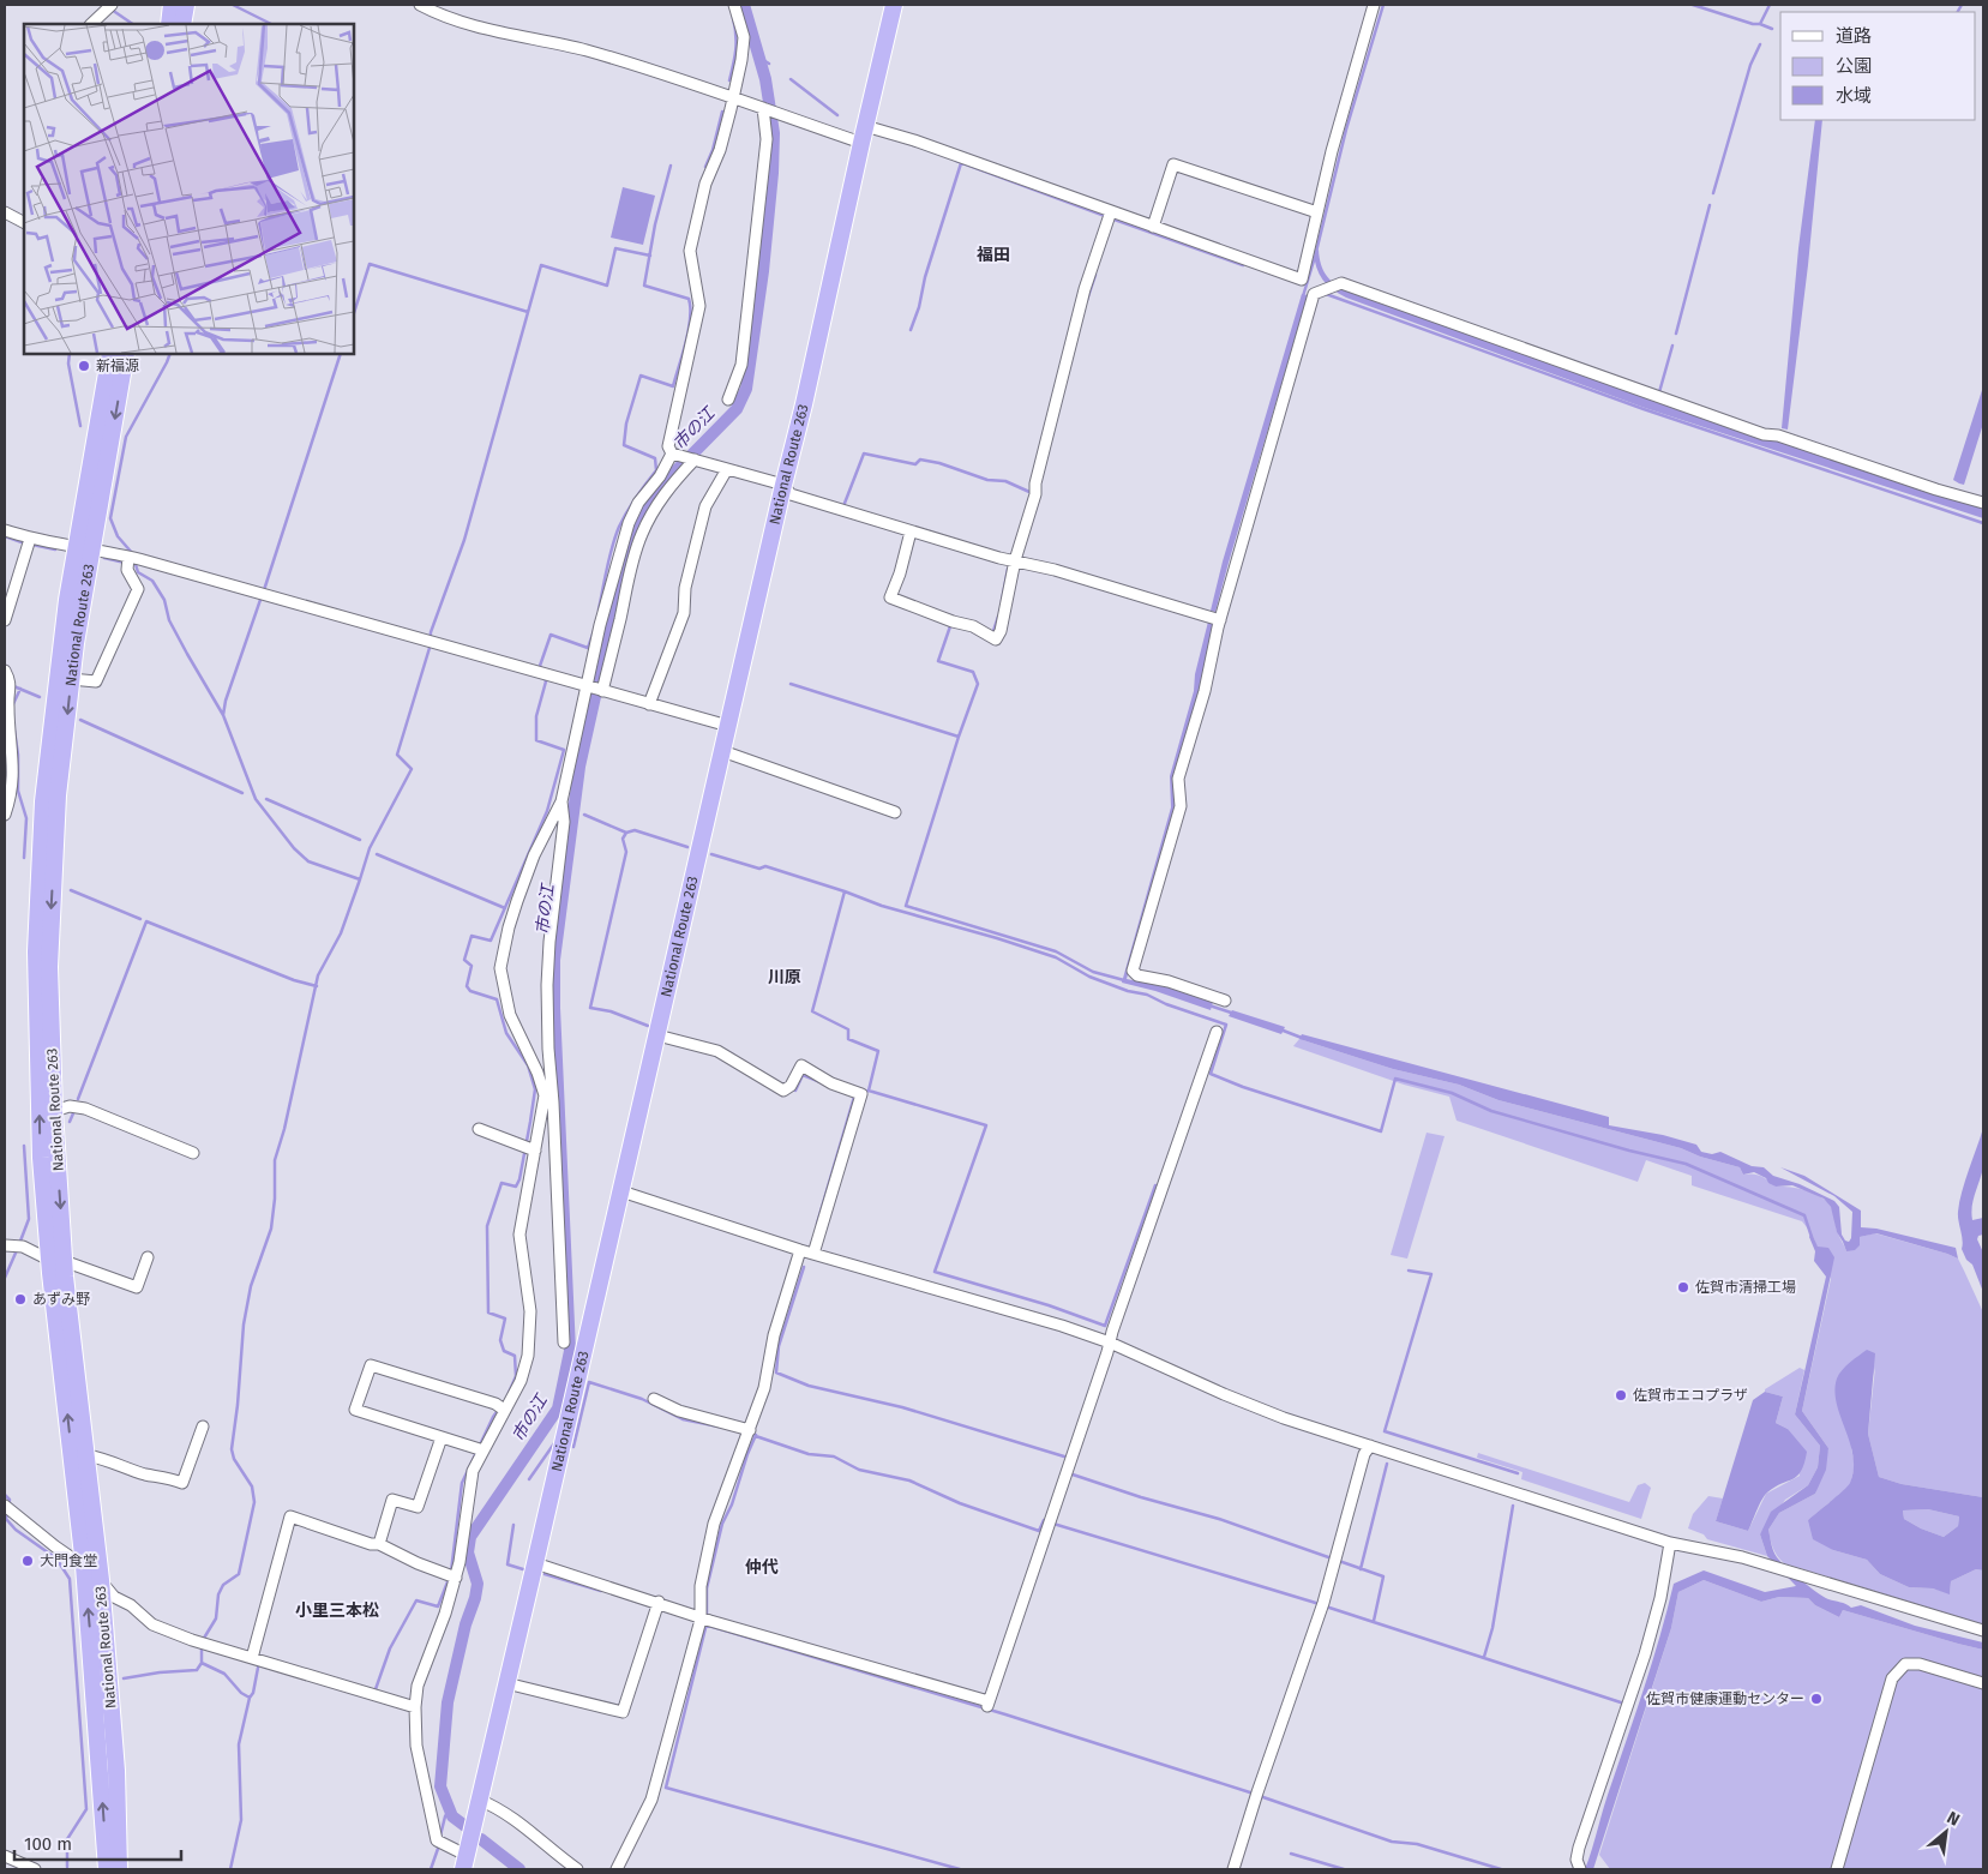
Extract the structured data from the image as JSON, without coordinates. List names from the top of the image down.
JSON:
{
  "streets": {
    "highway": ["National Route 263"]
  },
  "districts": [
    "福田",
    "川原",
    "仲代",
    "小里三本松"
  ],
  "water": ["市の江"],
  "places": [
    "新福源",
    "佐賀市清掃工場",
    "あずみ野",
    "佐賀市エコプラザ",
    "大門食堂",
    "佐賀市健康運動センター"
  ],
  "legend": ["道路", "公園", "水域"],
  "scale_bar": "100 m",
  "north": "top right"
}
